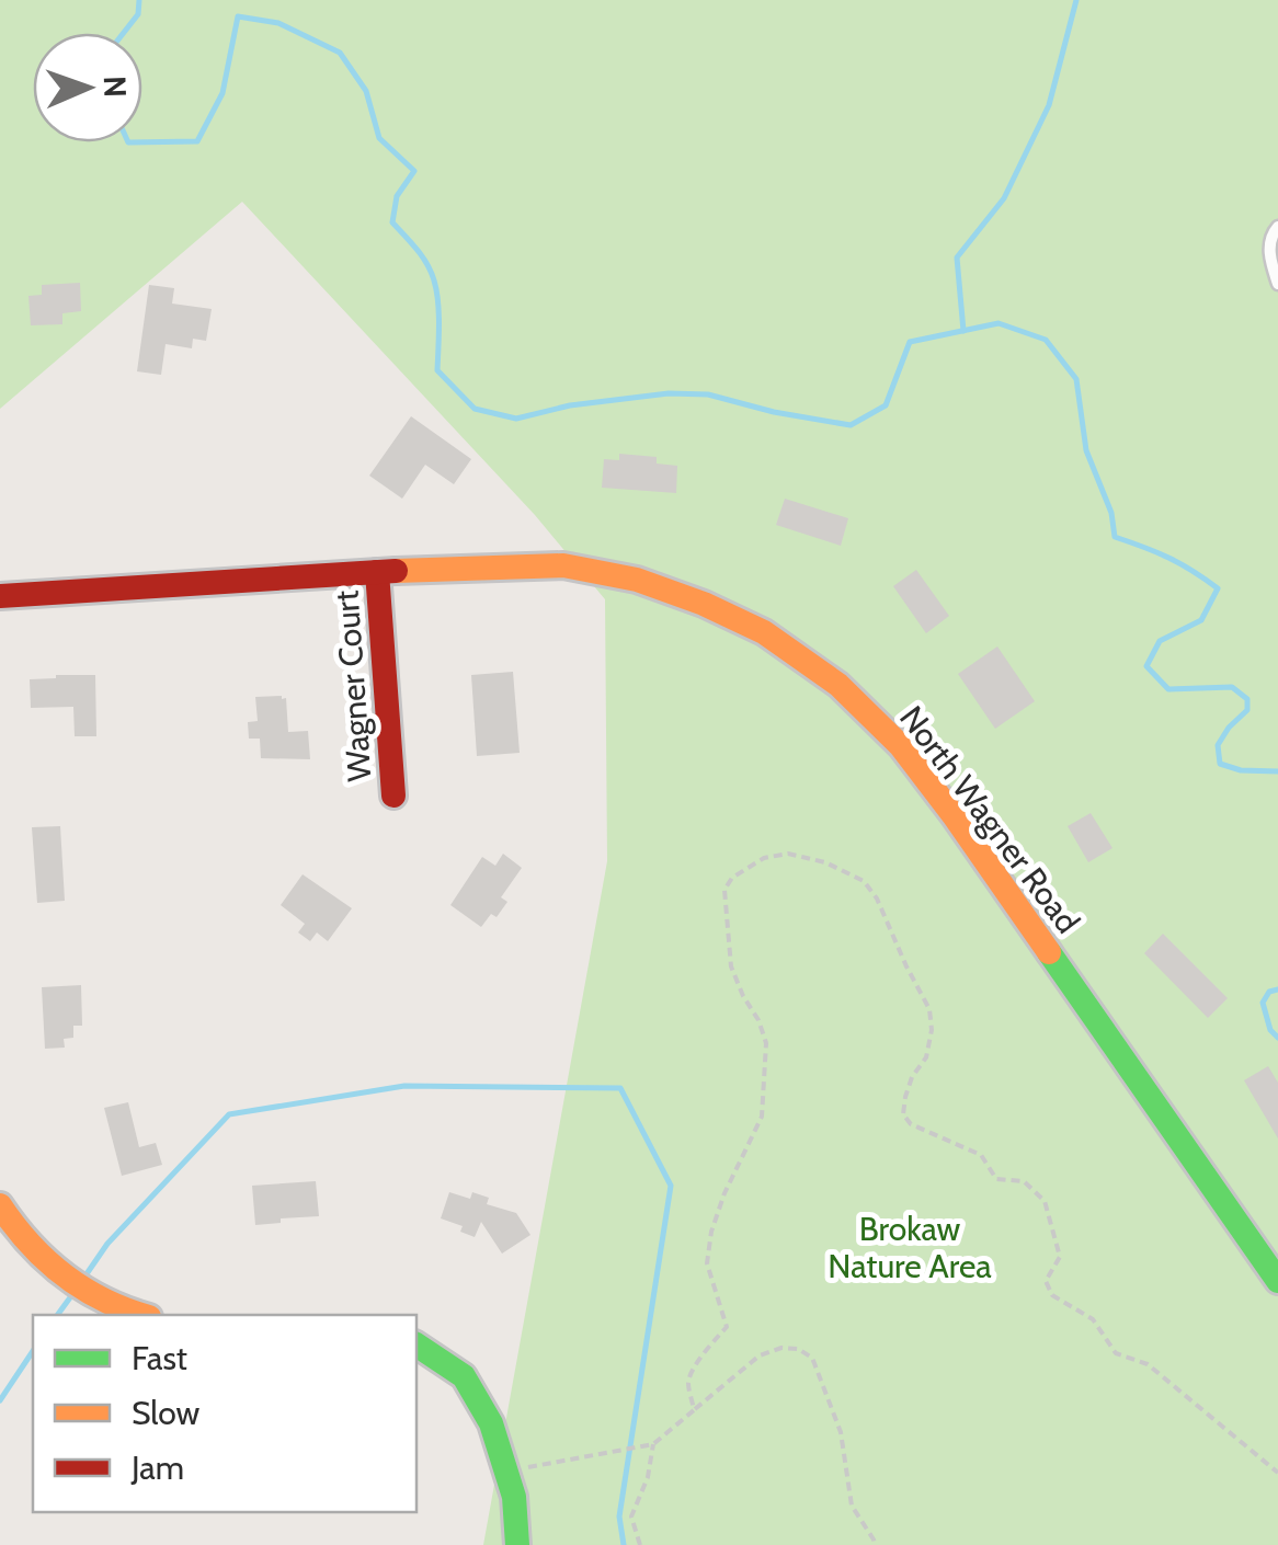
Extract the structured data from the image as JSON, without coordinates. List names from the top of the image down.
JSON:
{
  "streets": {
    "street": ["Wagner Court", "North Wagner Road"]
  },
  "crossings": [
    ["Wagner Court", "North Wagner Road"]
  ],
  "parks": ["Brokaw Nature Area"],
  "legend": ["Fast", "Slow", "Jam"],
  "north": "right"
}
